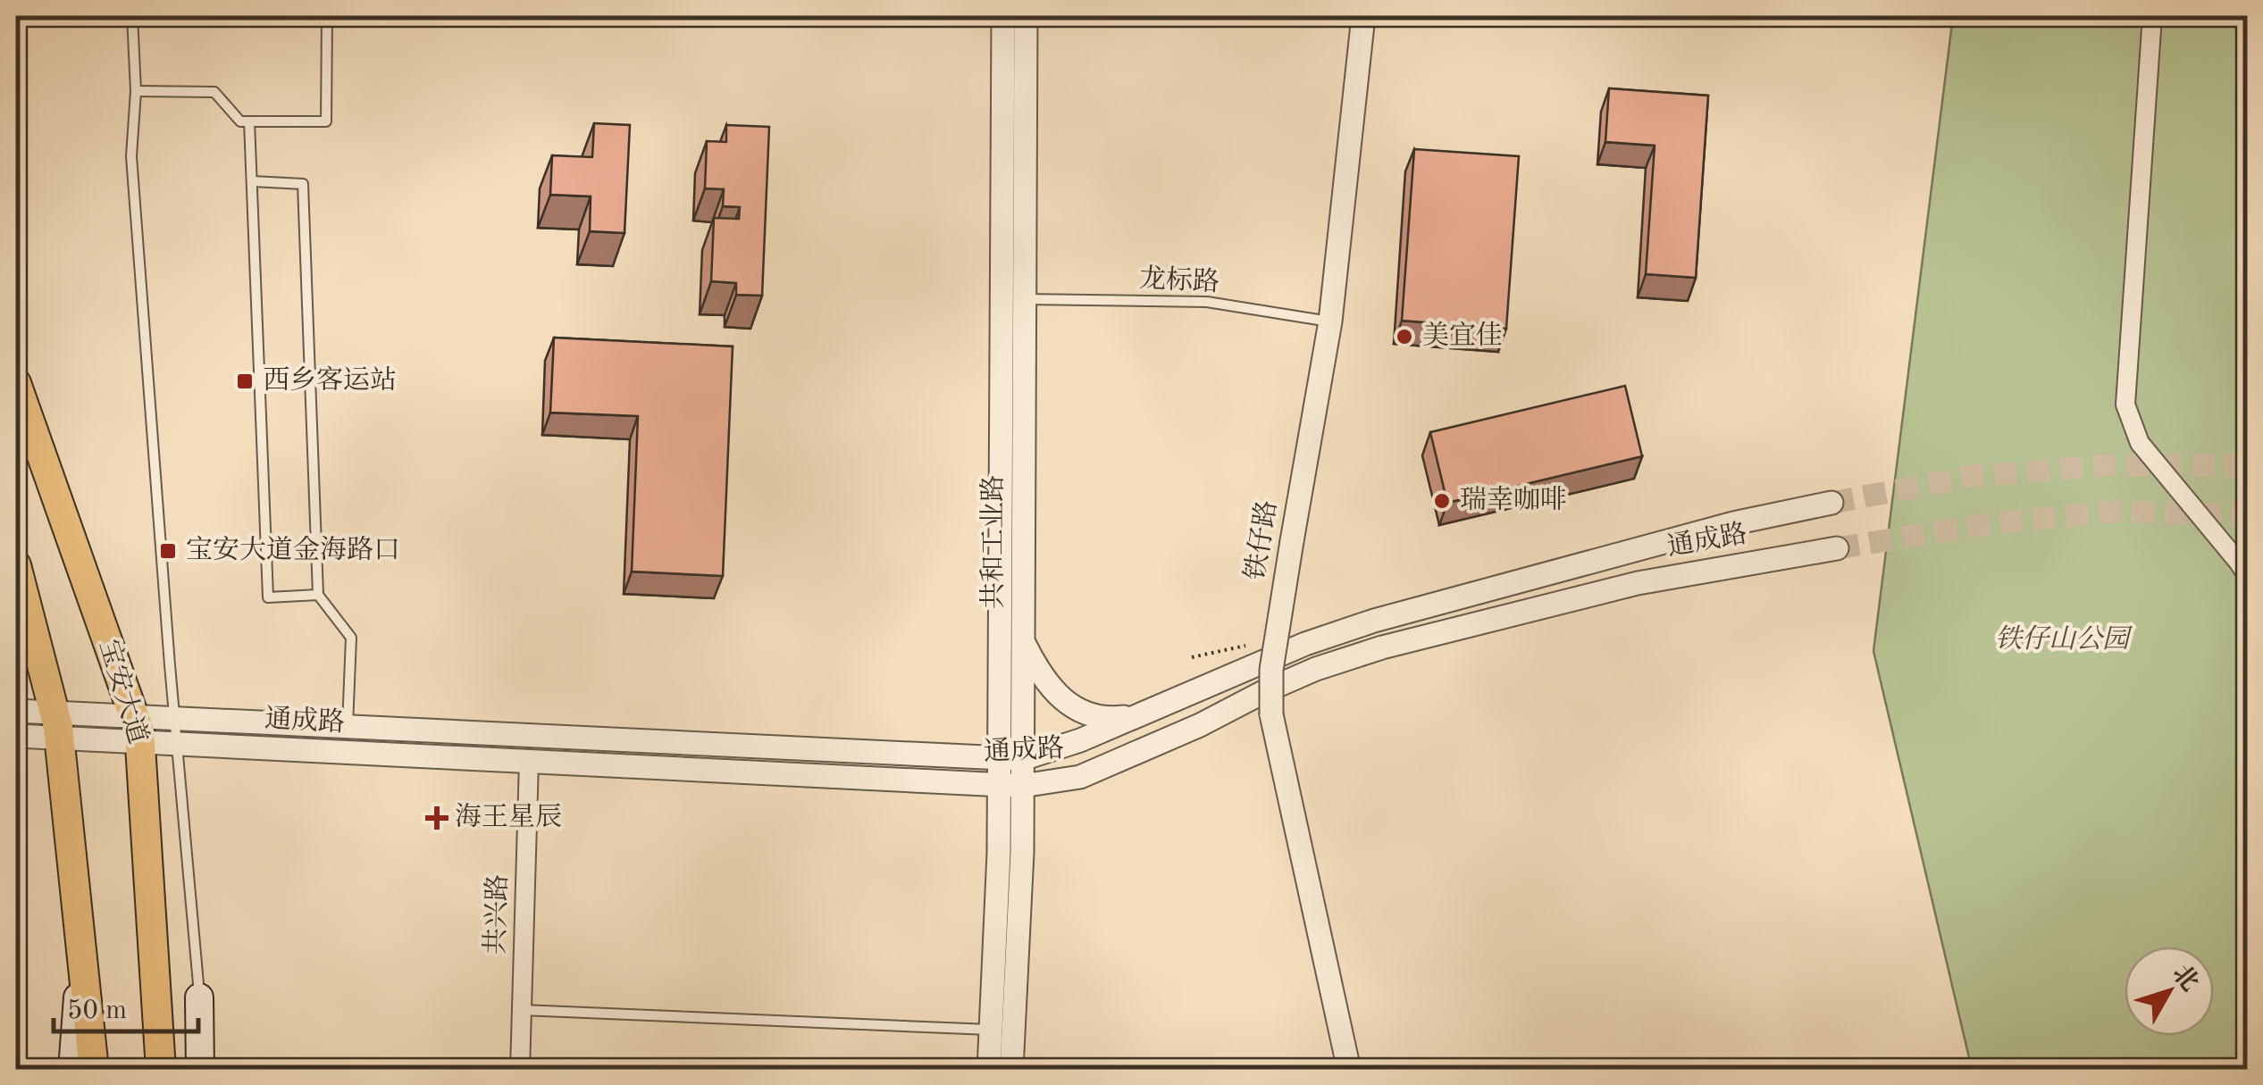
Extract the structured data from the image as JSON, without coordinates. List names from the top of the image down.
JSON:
{
  "streets": {
    "main road": ["宝安大道"],
    "street": [
      "铁仔路",
      "通成路",
      "共和工业路",
      "共兴路"
    ],
    "lane": ["龙标路"]
  },
  "crossings": [
    ["龙标路", "铁仔路"],
    ["龙标路", "共和工业路"],
    ["通成路", "共和工业路"],
    ["通成路", "宝安大道"],
    ["通成路", "共兴路"]
  ],
  "parks": ["铁仔山公园"],
  "places": {
    "other": ["美宜佳", "瑞幸咖啡"],
    "transit": ["西乡客运站", "宝安大道金海路口"],
    "health": ["海王星辰"]
  },
  "scale_bar": "50 m",
  "north": "top right"
}
